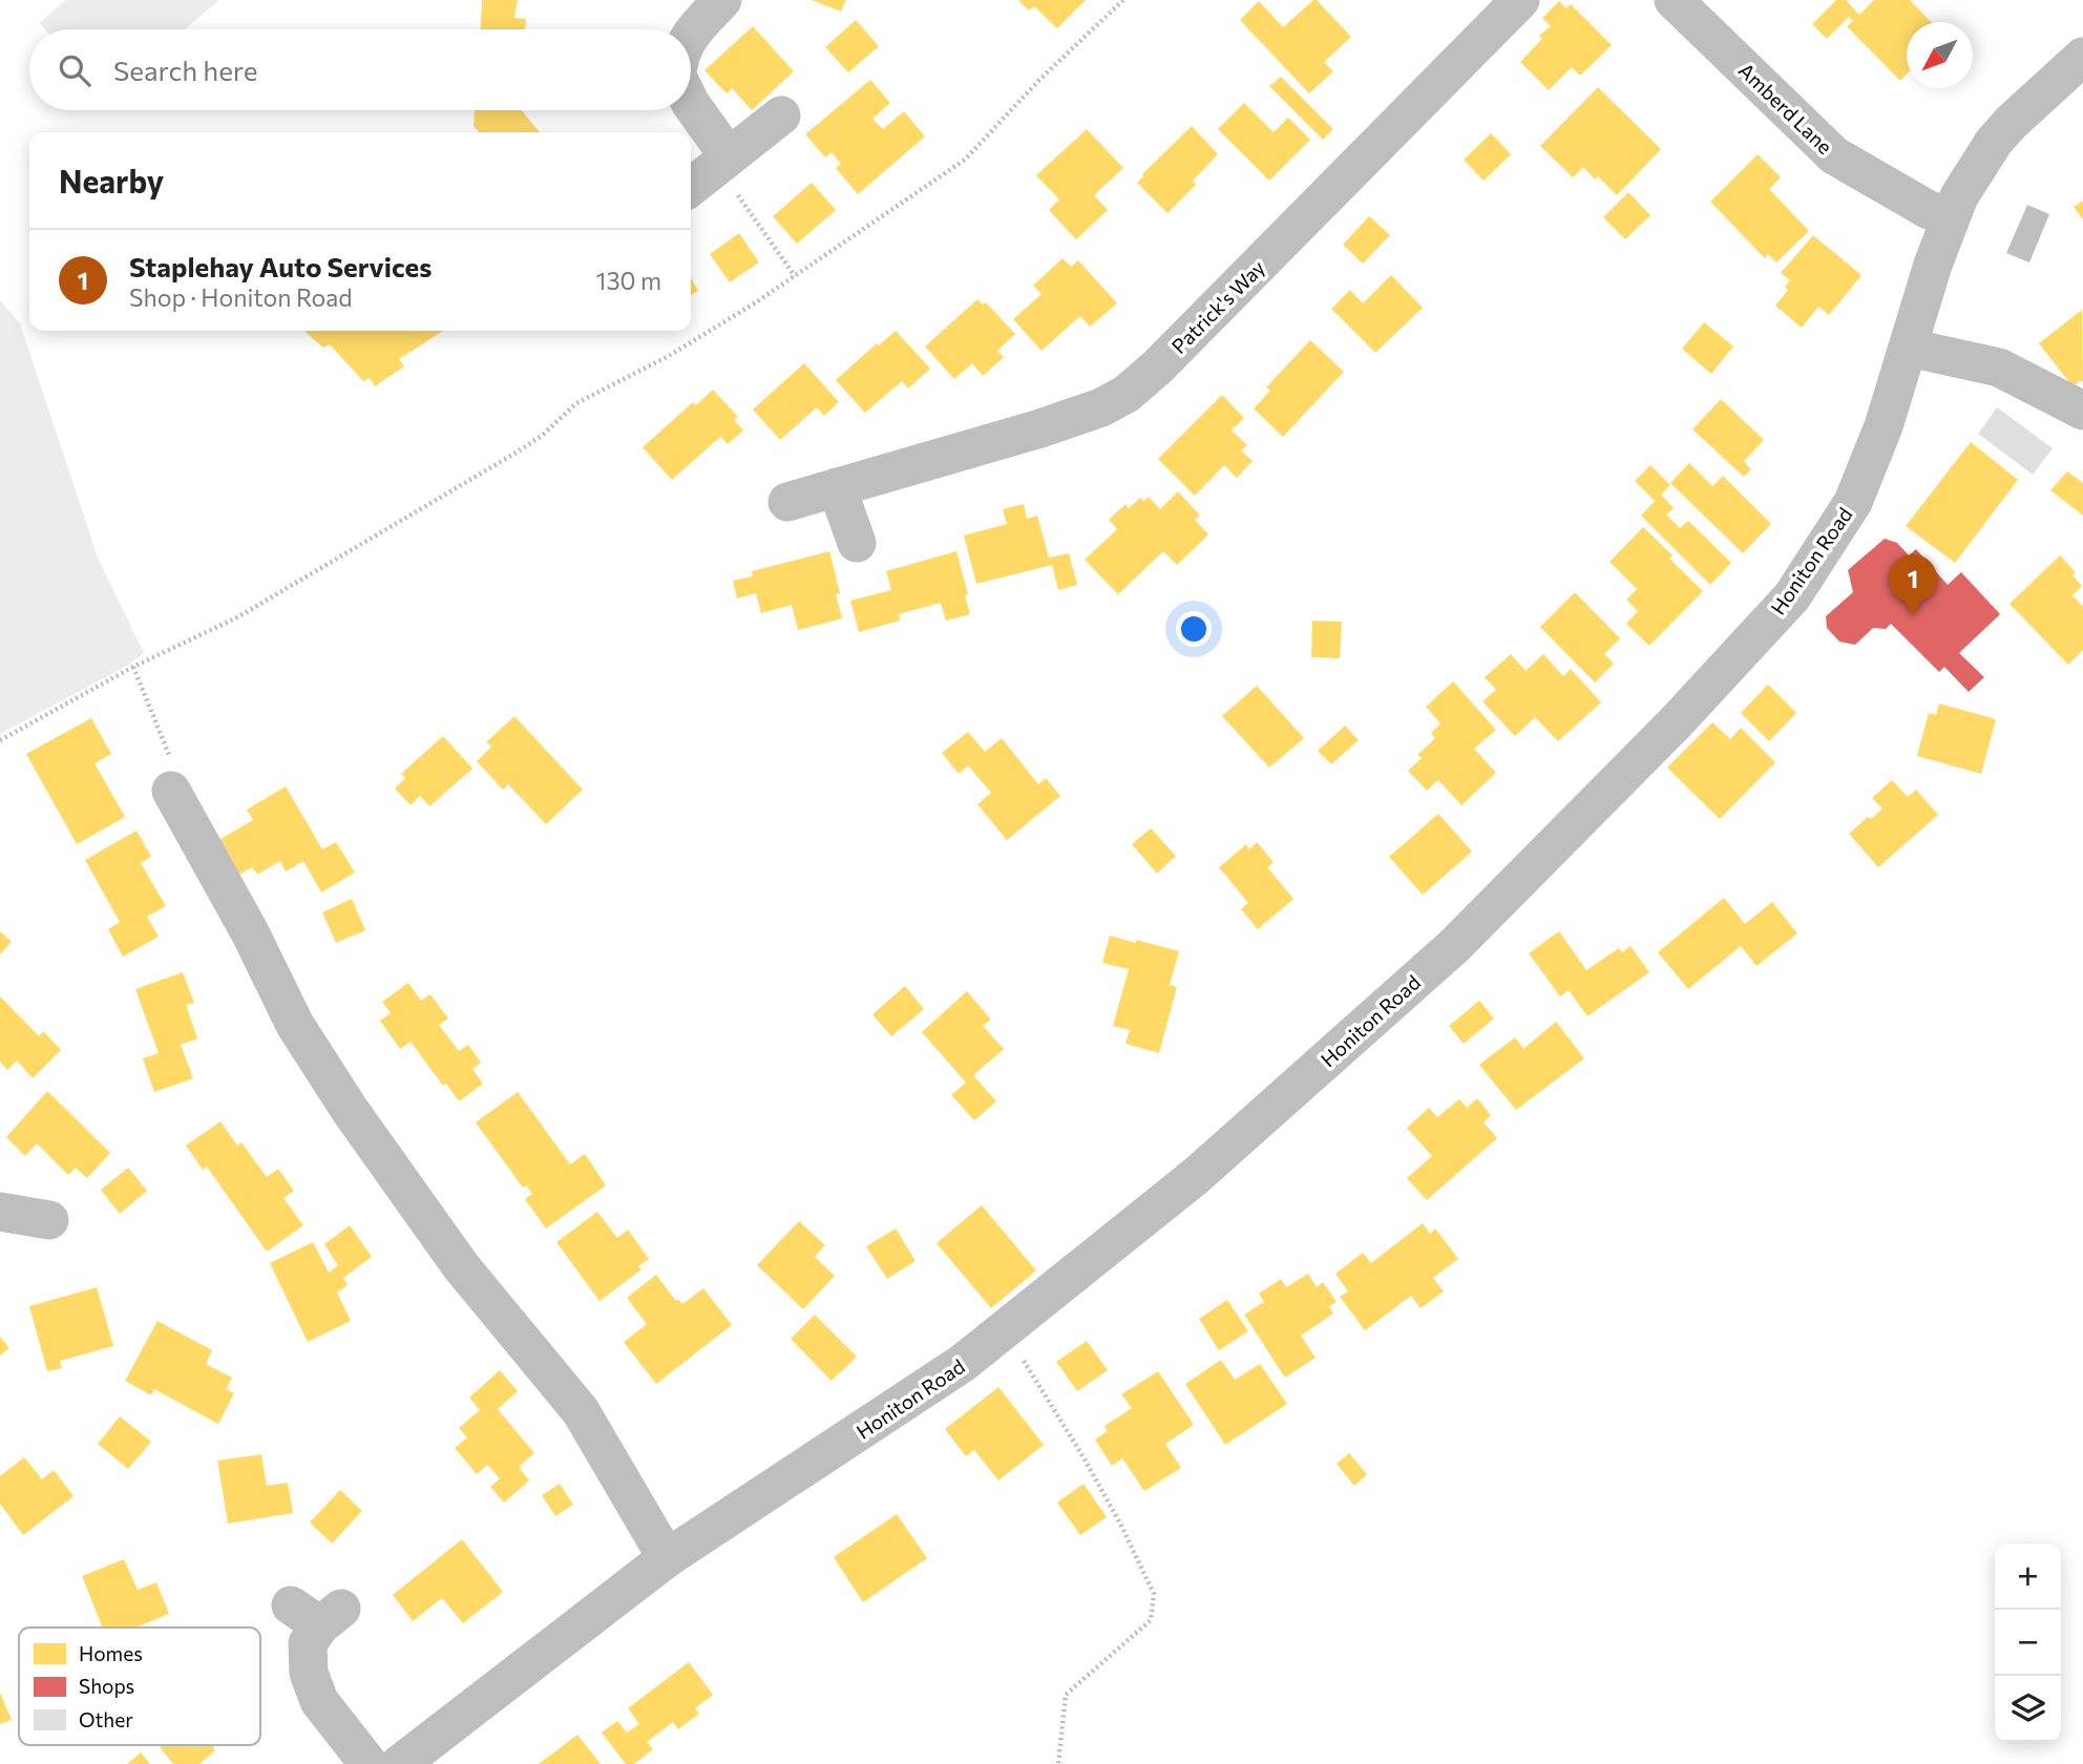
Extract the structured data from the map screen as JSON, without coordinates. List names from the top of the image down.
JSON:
{
  "streets": {
    "street": ["Amberd Lane", "Patrick's Way", "Honiton Road"]
  },
  "crossings": [
    ["Amberd Lane", "Honiton Road"]
  ],
  "legend": ["Homes", "Shops", "Other"],
  "north": "bottom left",
  "page": {
    "search": "Search here",
    "heading": "Nearby",
    "list": [
      {
        "mark": "1",
        "name": "Staplehay Auto Services",
        "note": "Shop · Honiton Road",
        "value": "130 m"
      }
    ],
    "pins": "1",
    "map_buttons": ["+", "−"]
  }
}
